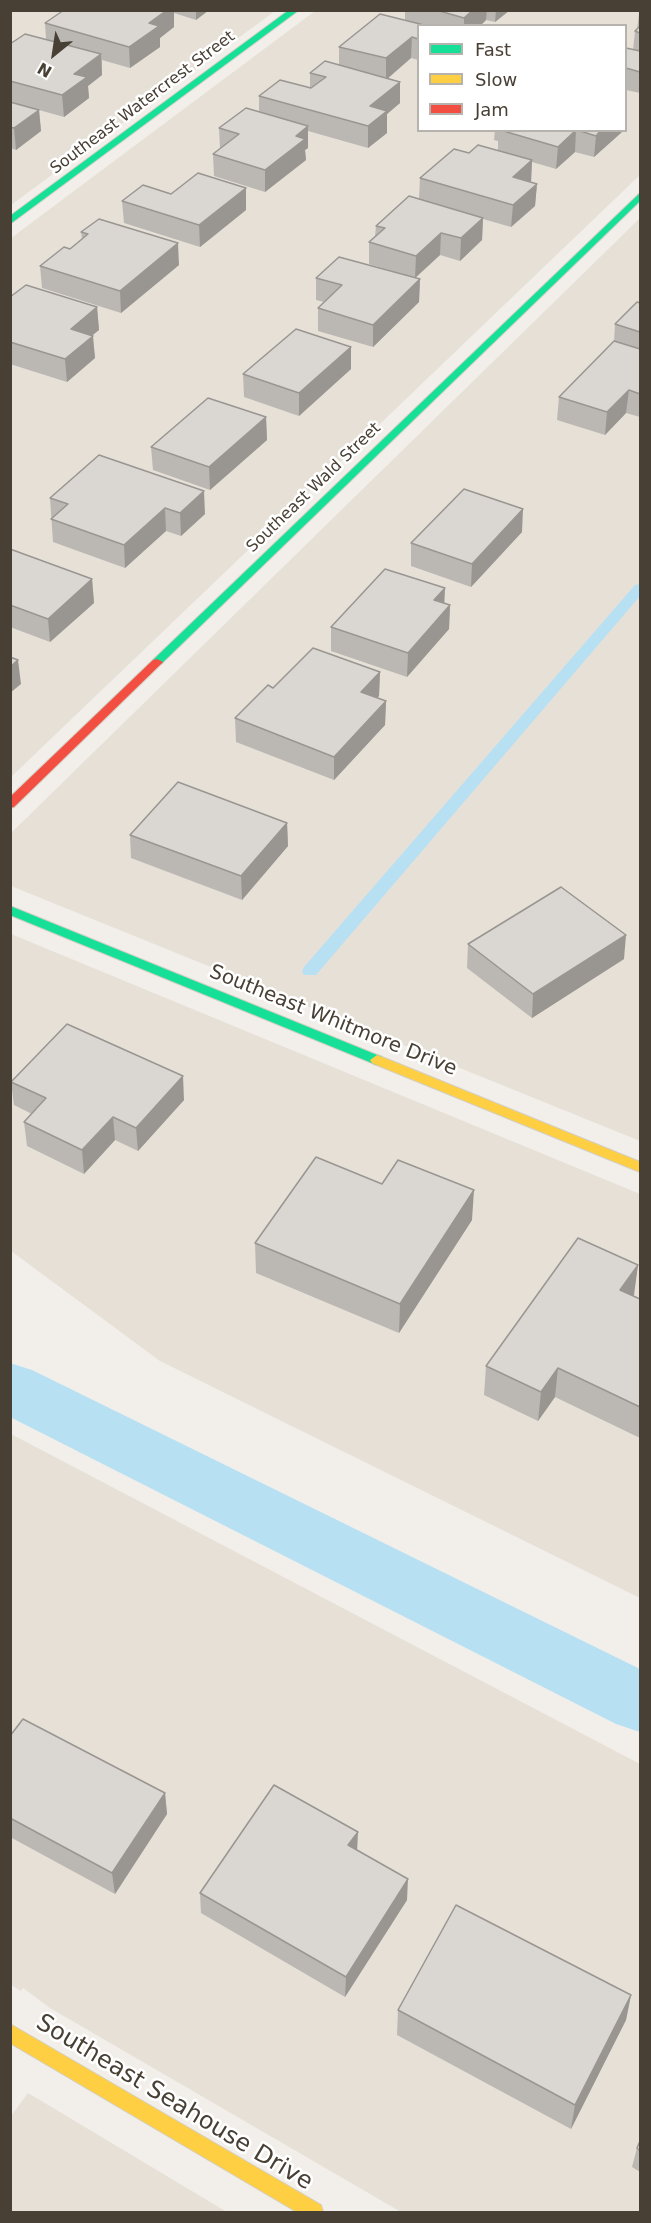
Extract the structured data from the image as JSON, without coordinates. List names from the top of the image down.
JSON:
{
  "streets": {
    "street": [
      "Southeast Watercrest Street",
      "Southeast Wald Street",
      "Southeast Whitmore Drive",
      "Southeast Seahouse Drive"
    ]
  },
  "legend": ["Fast", "Slow", "Jam"],
  "north": "bottom left"
}
